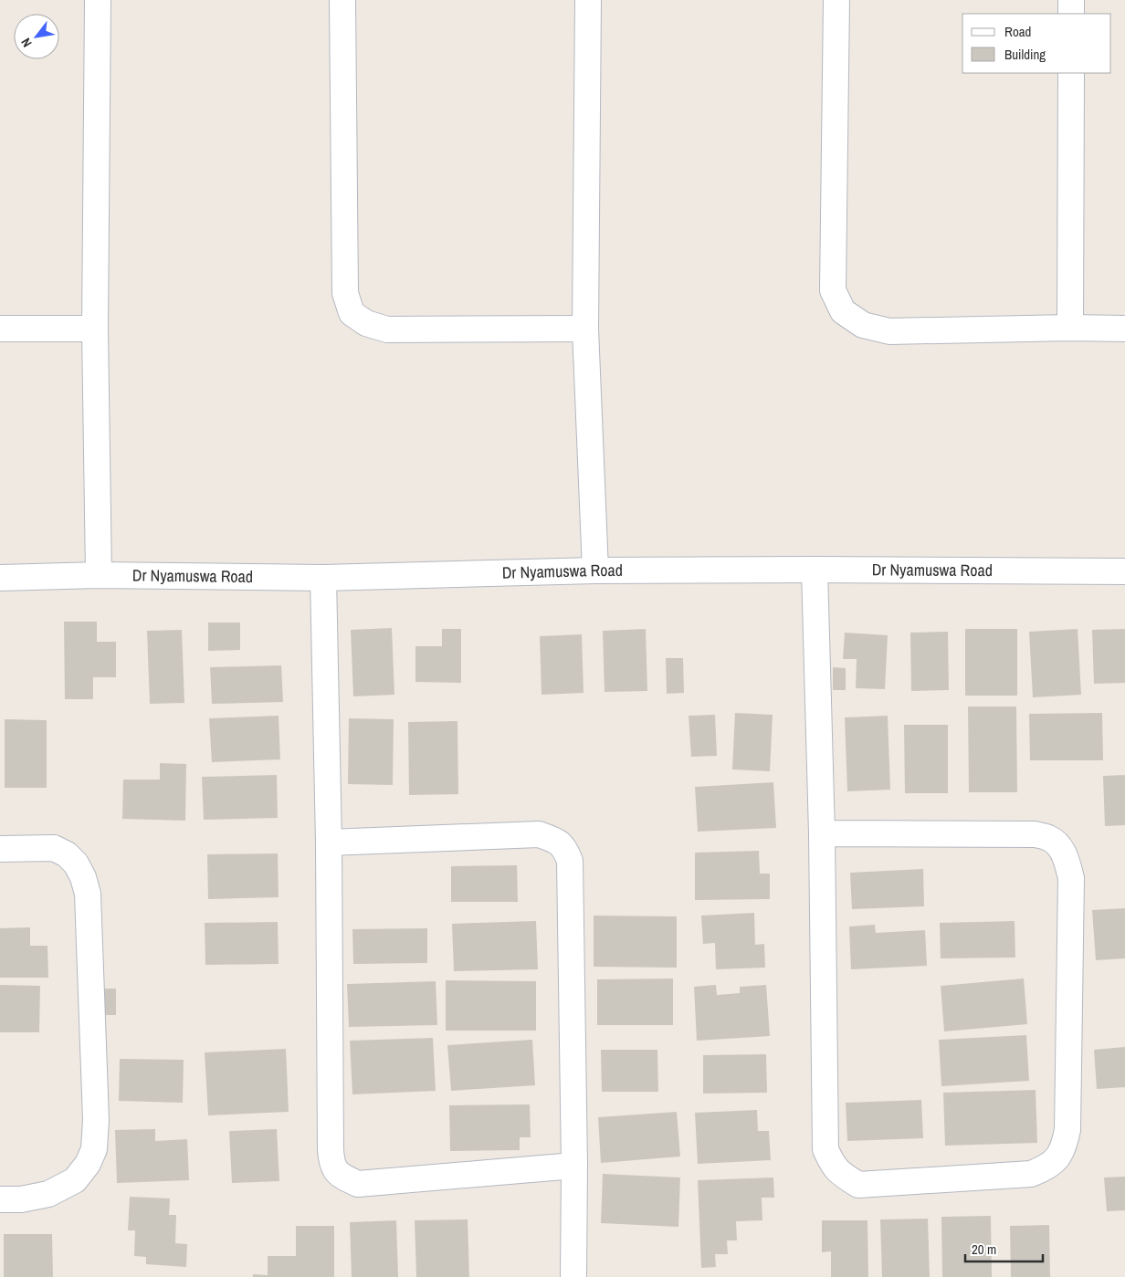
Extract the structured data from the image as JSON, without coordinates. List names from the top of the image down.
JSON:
{
  "streets": {
    "street": ["Dr Nyamuswa Road"]
  },
  "legend": ["Road", "Building"],
  "scale_bar": "20 m",
  "north": "bottom left"
}
